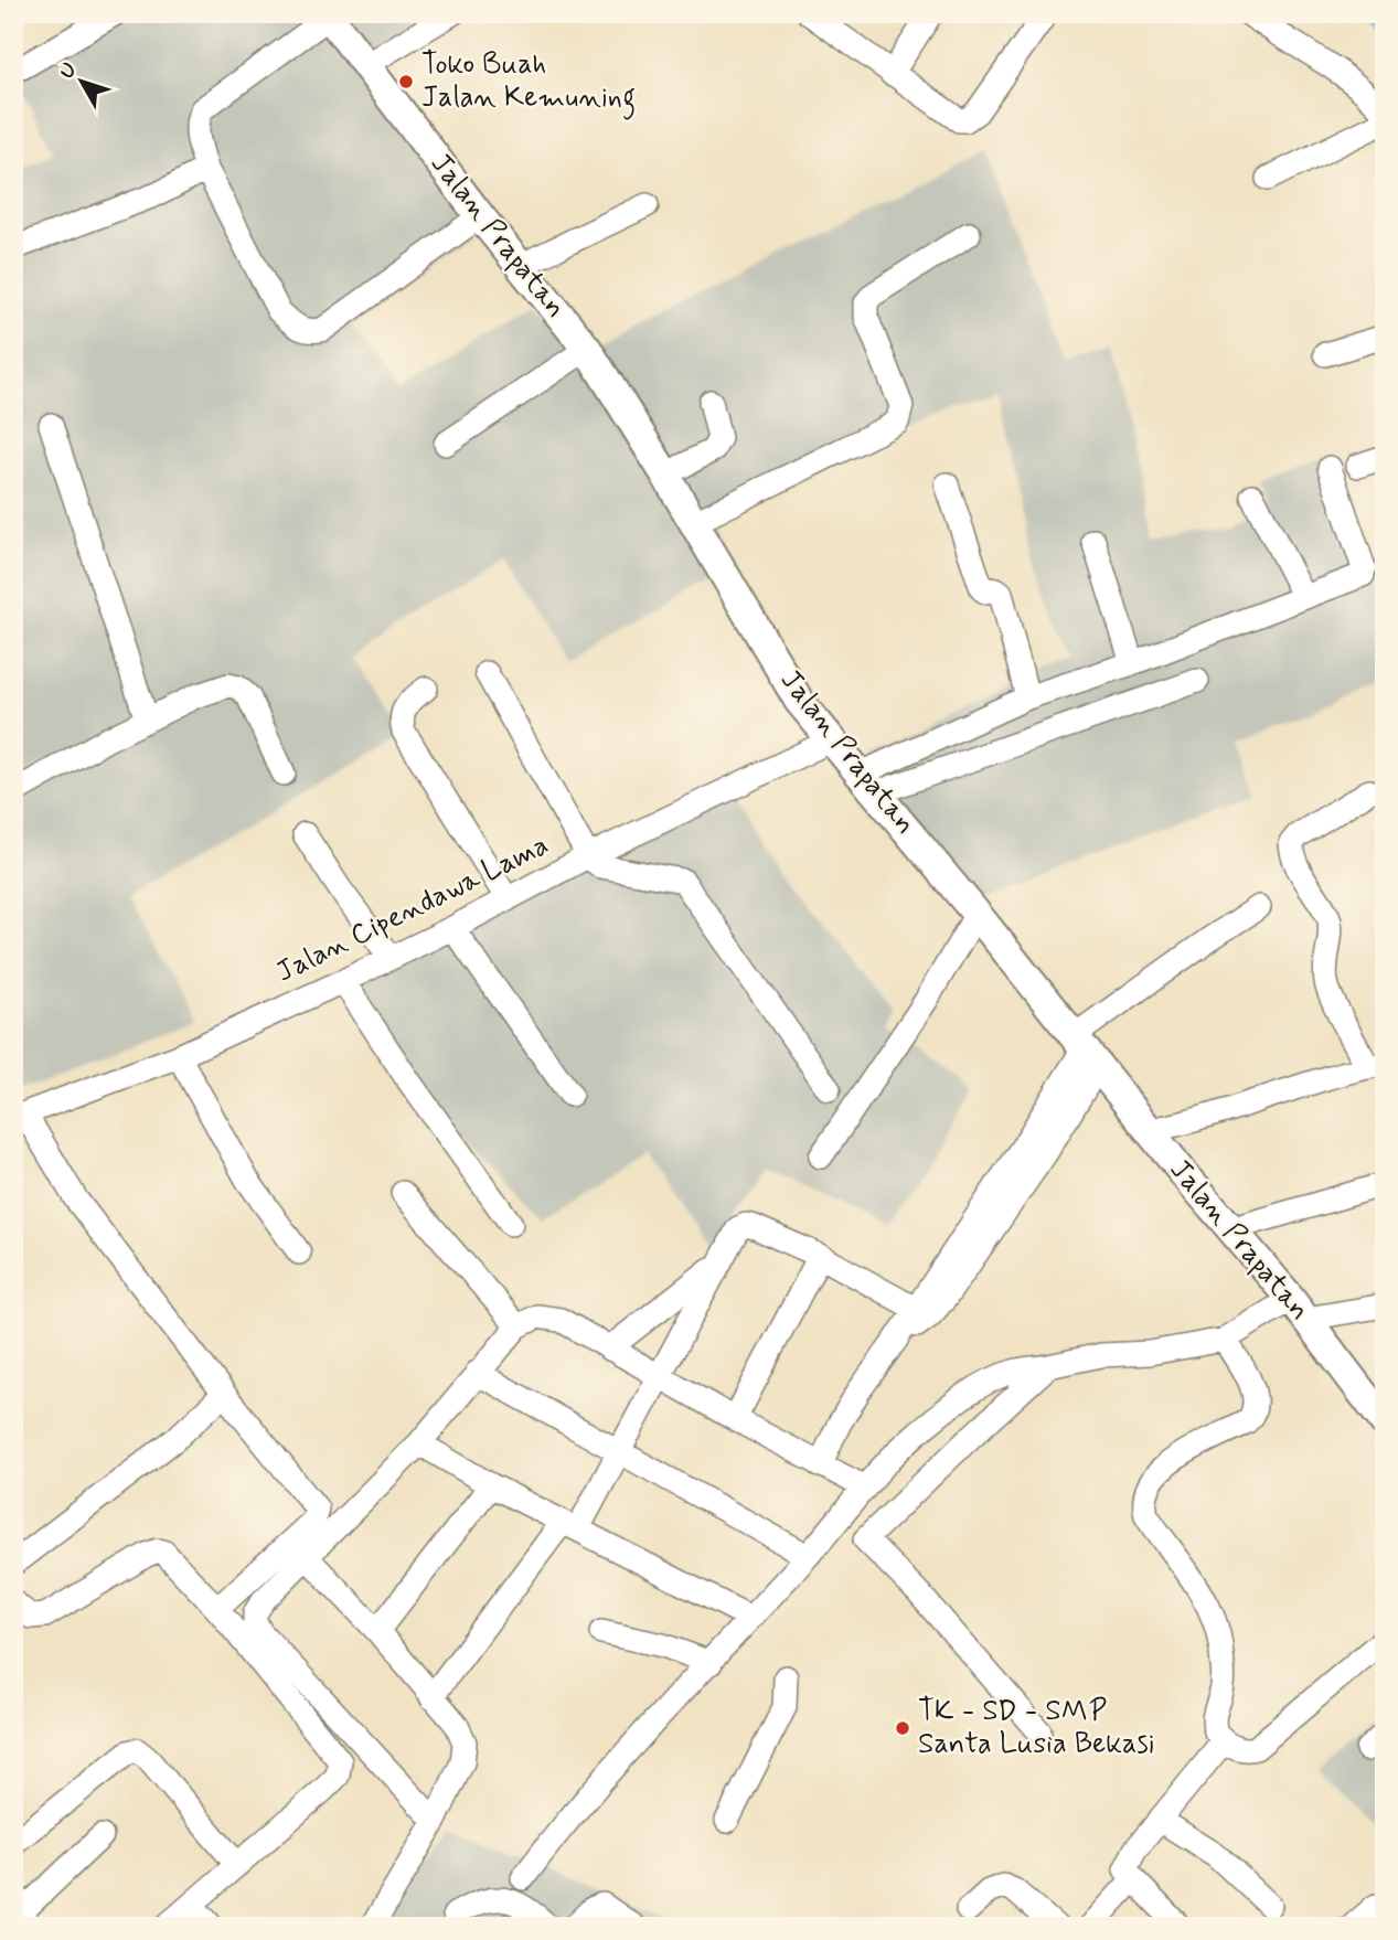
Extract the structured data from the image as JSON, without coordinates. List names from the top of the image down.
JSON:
{
  "streets": {
    "main road": ["Jalan Prapatan"],
    "street": ["Jalan Cipendawa Lama"]
  },
  "crossings": [
    ["Jalan Prapatan", "Jalan Cipendawa Lama"]
  ],
  "places": ["Toko Buah Jalan Kemuning", "TK - SD - SMP Santa Lusia Bekasi"],
  "north": "top left"
}
